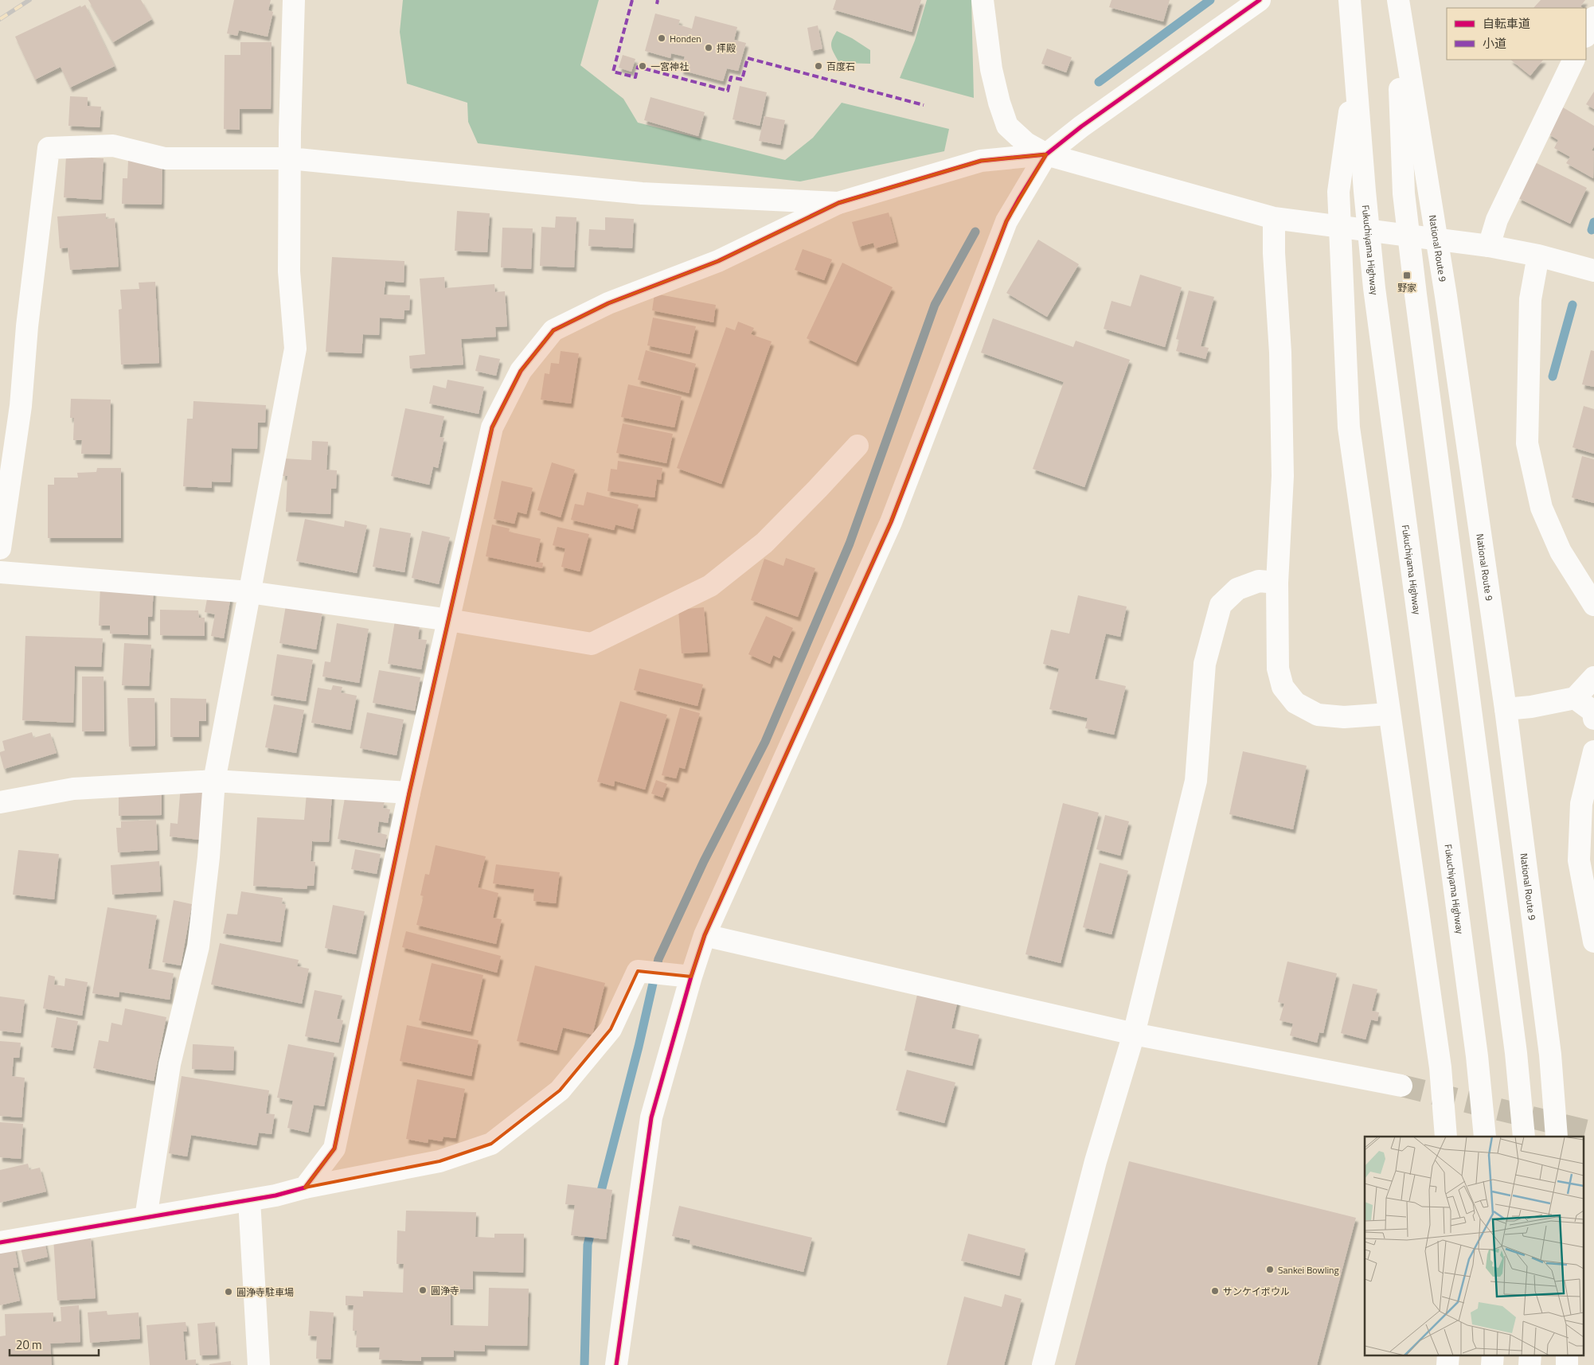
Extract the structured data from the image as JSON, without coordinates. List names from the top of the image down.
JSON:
{
  "streets": {
    "main road": ["National Route 9", "Fukuchiyama Highway"]
  },
  "places": {
    "other": [
      "Honden",
      "拝殿",
      "一宮神社",
      "百度石",
      "Sankei Bowling",
      "圓浄寺",
      "サンケイボウル",
      "圓浄寺駐車場"
    ],
    "transit": ["野家"]
  },
  "legend": ["自転車道", "小道"],
  "scale_bar": "20 m"
}
